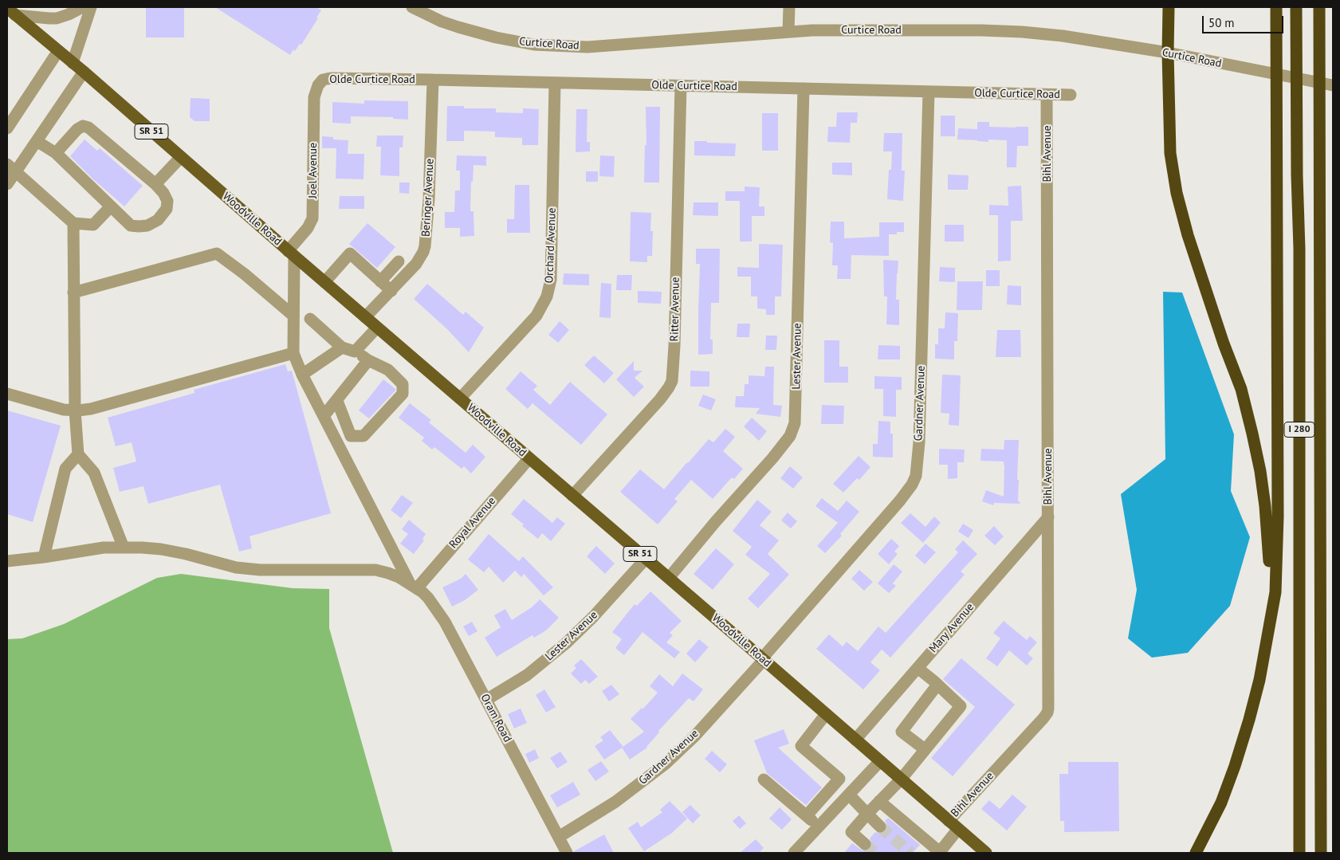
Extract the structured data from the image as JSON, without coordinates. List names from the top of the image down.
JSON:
{
  "streets": {
    "highway": ["I 280"],
    "main road": ["SR 51", "Woodville Road"],
    "street": [
      "Curtice Road",
      "Olde Curtice Road",
      "Bihl Avenue",
      "Joel Avenue",
      "Beringer Avenue",
      "Orchard Avenue",
      "Ritter Avenue",
      "Lester Avenue",
      "Gardner Avenue",
      "Royal Avenue",
      "Mary Avenue",
      "Oram Road"
    ]
  },
  "crossings": [
    ["Olde Curtice Road", "Bihl Avenue"],
    ["Olde Curtice Road", "Joel Avenue"],
    ["Olde Curtice Road", "Beringer Avenue"],
    ["Olde Curtice Road", "Orchard Avenue"],
    ["Olde Curtice Road", "Ritter Avenue"],
    ["Olde Curtice Road", "Lester Avenue"],
    ["Olde Curtice Road", "Gardner Avenue"],
    ["Bihl Avenue", "Woodville Road"],
    ["Bihl Avenue", "Mary Avenue"],
    ["Joel Avenue", "Woodville Road"],
    ["Beringer Avenue", "Woodville Road"],
    ["Woodville Road", "Orchard Avenue"],
    ["Woodville Road", "Ritter Avenue"],
    ["Woodville Road", "Lester Avenue"],
    ["Woodville Road", "Gardner Avenue"],
    ["Woodville Road", "Royal Avenue"],
    ["Woodville Road", "Mary Avenue"],
    ["Lester Avenue", "Oram Road"],
    ["Gardner Avenue", "Oram Road"],
    ["Royal Avenue", "Oram Road"]
  ],
  "scale_bar": "50 m"
}
